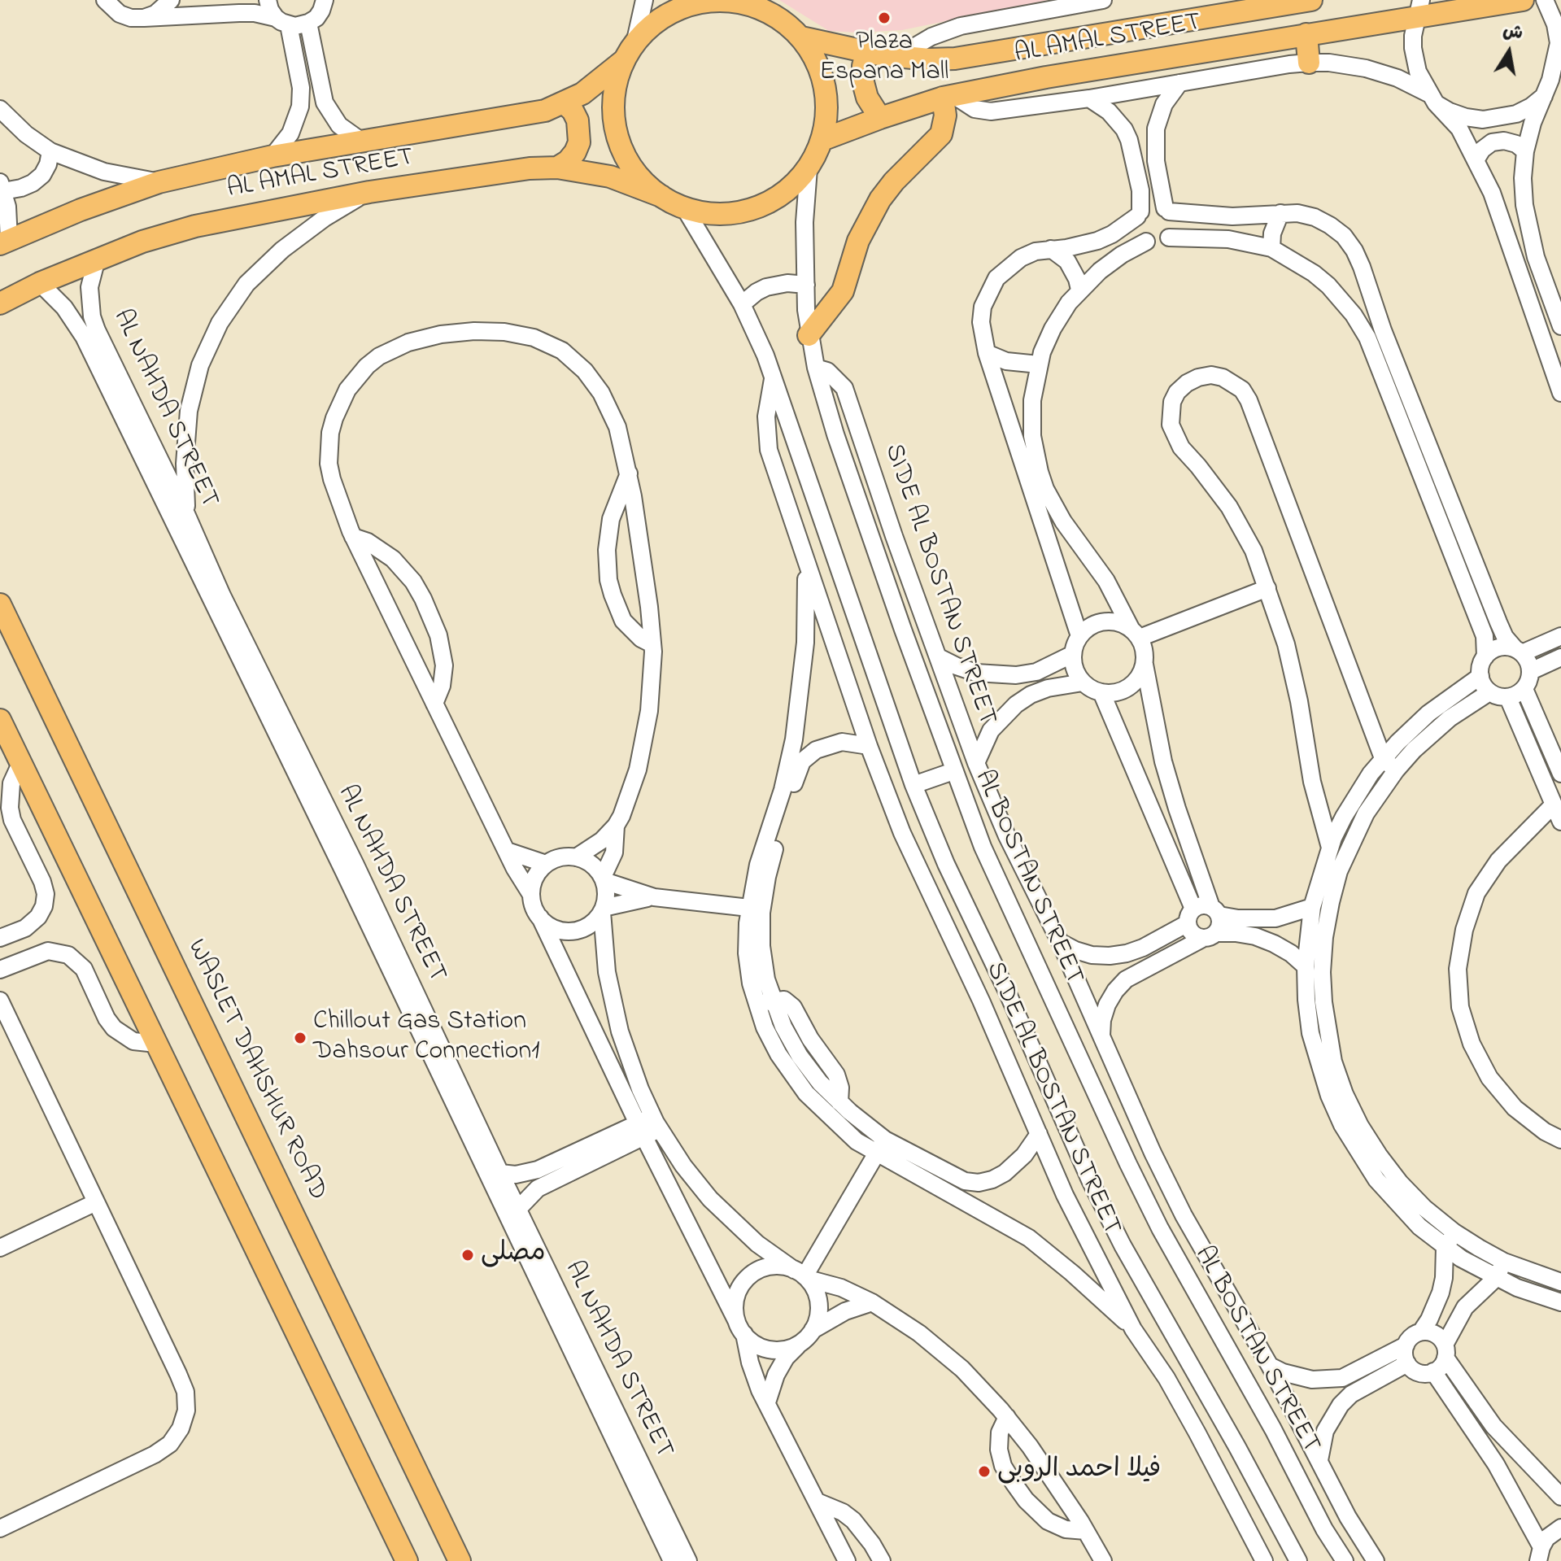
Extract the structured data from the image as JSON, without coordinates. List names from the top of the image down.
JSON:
{
  "streets": {
    "main road": ["AL AMAL STREET", "WASLET DAHSHUR ROAD"],
    "street": ["AL NAHDA STREET", "SIDE AL BOSTAN STREET", "AL BOSTAN STREET"]
  },
  "crossings": [
    ["AL AMAL STREET", "AL NAHDA STREET"],
    ["AL AMAL STREET", "AL BOSTAN STREET"],
    ["SIDE AL BOSTAN STREET", "AL BOSTAN STREET"]
  ],
  "places": [
    "Plaza Espana Mall",
    "Chillout Gas Station Dahsour Connection1",
    "مصلى",
    "فيلا احمد الروبى"
  ],
  "north": "top"
}
